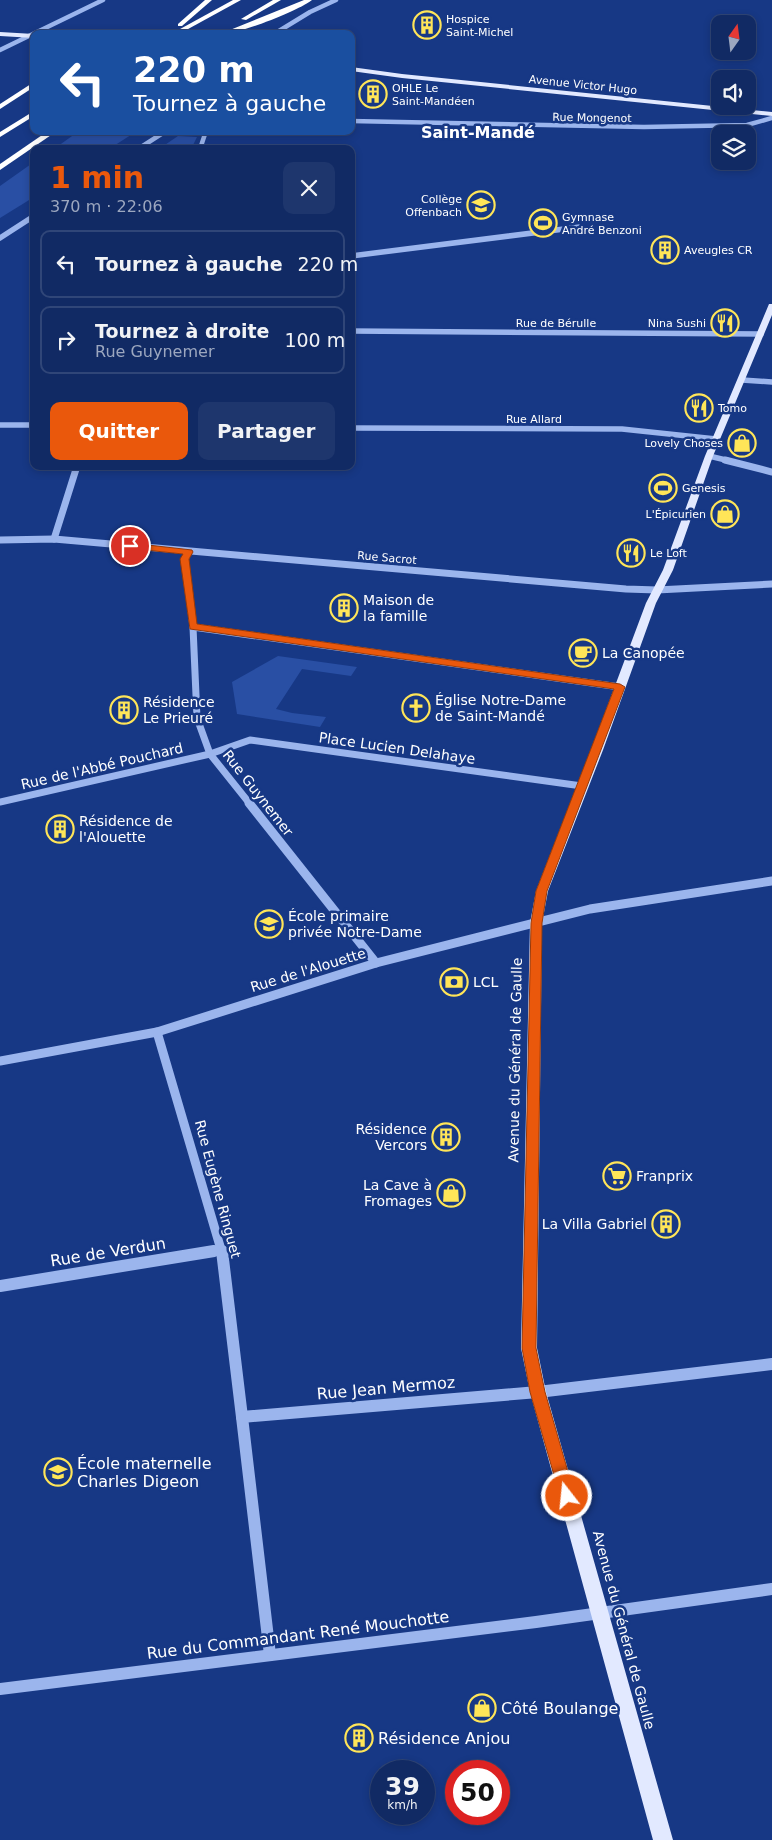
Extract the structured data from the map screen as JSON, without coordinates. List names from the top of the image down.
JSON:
{
  "streets": {
    "main road": ["Avenue Victor Hugo", "Avenue du Général de Gaulle"],
    "street": [
      "Rue Mongenot",
      "Rue de Bérulle",
      "Rue Allard",
      "Rue Sacrot",
      "Place Lucien Delahaye",
      "Rue de l'Abbé Pouchard",
      "Rue Guynemer",
      "Rue de l'Alouette",
      "Rue Eugène Ringuet",
      "Rue de Verdun",
      "Rue Jean Mermoz",
      "Rue du Commandant René Mouchotte"
    ]
  },
  "crossings": [
    ["Avenue Victor Hugo", "Rue Mongenot"],
    ["Rue de Bérulle", "Avenue du Général de Gaulle"],
    ["Rue Allard", "Avenue du Général de Gaulle"],
    ["Rue Sacrot", "Rue Guynemer"],
    ["Rue Sacrot", "Avenue du Général de Gaulle"],
    ["Place Lucien Delahaye", "Rue de l'Abbé Pouchard"],
    ["Place Lucien Delahaye", "Rue Guynemer"],
    ["Place Lucien Delahaye", "Avenue du Général de Gaulle"],
    ["Rue de l'Abbé Pouchard", "Rue Guynemer"],
    ["Rue Guynemer", "Rue de l'Alouette"],
    ["Rue de l'Alouette", "Avenue du Général de Gaulle"],
    ["Rue de l'Alouette", "Rue Eugène Ringuet"],
    ["Avenue du Général de Gaulle", "Rue Jean Mermoz"],
    ["Avenue du Général de Gaulle", "Rue du Commandant René Mouchotte"],
    ["Rue Eugène Ringuet", "Rue de Verdun"],
    ["Rue Eugène Ringuet", "Rue Jean Mermoz"]
  ],
  "districts": ["Saint-Mandé"],
  "places": {
    "building": [
      "Hospice Saint-Michel",
      "OHLE Le Saint-Mandéen",
      "Aveugles CR",
      "Maison de la famille",
      "Résidence Le Prieuré",
      "Résidence de l'Alouette",
      "Résidence Vercors",
      "La Villa Gabriel",
      "Résidence Anjou"
    ],
    "school or university": ["Collège Offenbach", "École primaire privée Notre-Dame", "École maternelle Charles Digeon"],
    "sports": ["Gymnase André Benzoni", "Genesis"],
    "restaurant": ["Nina Sushi", "Tomo", "Le Loft"],
    "shop": [
      "Lovely Choses",
      "L'Épicurien",
      "La Cave à Fromages",
      "Côté Boulange"
    ],
    "cafe": ["La Canopée"],
    "church": ["Église Notre-Dame de Saint-Mandé"],
    "bank": ["LCL"],
    "supermarket": ["Franprix"]
  },
  "north": "top",
  "page": {
    "turn": ["220 m", "Tournez à gauche"],
    "heading": ["1 min", "370 m · 22:06"],
    "list": [
      {
        "name": "Tournez à gauche",
        "value": "220 m"
      },
      {
        "name": "Tournez à droite",
        "note": "Rue Guynemer",
        "value": "100 m"
      }
    ],
    "buttons": ["Quitter", "Partager"],
    "speed": "39 km/h",
    "limit": "50"
  }
}
